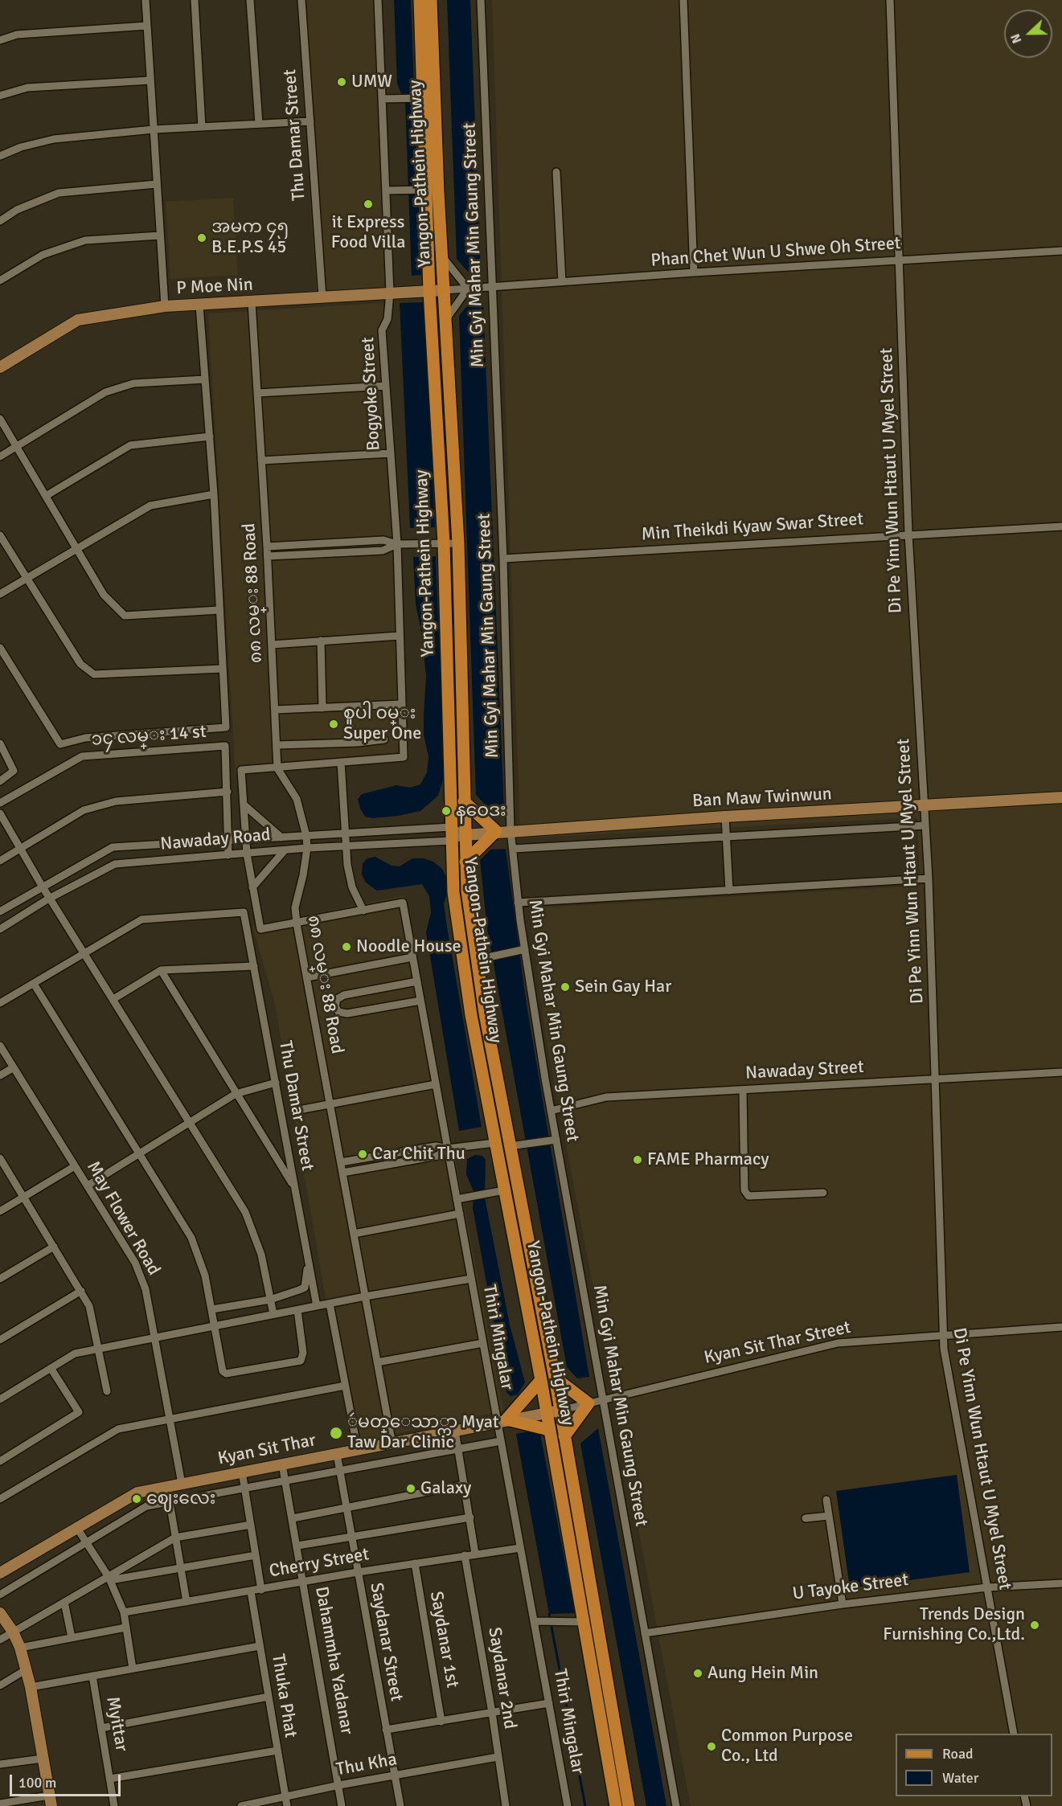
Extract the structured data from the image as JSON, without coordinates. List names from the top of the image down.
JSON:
{
  "streets": {
    "main road": ["Yangon-Pathein Highway"],
    "street": [
      "Thu Damar Street",
      "Min Gyi Mahar Min Gaung Street",
      "Phan Chet Wun U Shwe Oh Street",
      "P Moe Nin",
      "Bogyoke Street",
      "Di Pe Yinn Wun Htaut U Myel Street",
      "Min Theikdi Kyaw Swar Street",
      "၈၈ လမ္း 88 Road",
      "၁၄ လမ္း 14 st",
      "Ban Maw Twinwun",
      "Nawaday Road",
      "Nawaday Street",
      "May Flower Road",
      "Thiri Mingalar",
      "Kyan Sit Thar Street",
      "Kyan Sit Thar",
      "Cherry Street",
      "U Tayoke Street",
      "Saydanar 1st",
      "Saydanar Street",
      "Dahammha Yadanar",
      "Saydanar 2nd",
      "Thuka Phat",
      "Myittar",
      "Thu Kha"
    ]
  },
  "crossings": [
    ["Thu Damar Street", "P Moe Nin"],
    ["Yangon-Pathein Highway", "Phan Chet Wun U Shwe Oh Street"],
    ["Yangon-Pathein Highway", "P Moe Nin"],
    ["Yangon-Pathein Highway", "Ban Maw Twinwun"],
    ["Yangon-Pathein Highway", "Nawaday Road"],
    ["Yangon-Pathein Highway", "Kyan Sit Thar Street"],
    ["Yangon-Pathein Highway", "Kyan Sit Thar"],
    ["Min Gyi Mahar Min Gaung Street", "Phan Chet Wun U Shwe Oh Street"],
    ["Min Gyi Mahar Min Gaung Street", "Min Theikdi Kyaw Swar Street"],
    ["Min Gyi Mahar Min Gaung Street", "Ban Maw Twinwun"],
    ["Min Gyi Mahar Min Gaung Street", "Nawaday Street"],
    ["Min Gyi Mahar Min Gaung Street", "Kyan Sit Thar Street"],
    ["Min Gyi Mahar Min Gaung Street", "U Tayoke Street"],
    ["Phan Chet Wun U Shwe Oh Street", "P Moe Nin"],
    ["Phan Chet Wun U Shwe Oh Street", "Di Pe Yinn Wun Htaut U Myel Street"],
    ["P Moe Nin", "Bogyoke Street"],
    ["P Moe Nin", "၈၈ လမ္း 88 Road"],
    ["Di Pe Yinn Wun Htaut U Myel Street", "Min Theikdi Kyaw Swar Street"],
    ["Di Pe Yinn Wun Htaut U Myel Street", "Ban Maw Twinwun"],
    ["Di Pe Yinn Wun Htaut U Myel Street", "Nawaday Street"],
    ["Di Pe Yinn Wun Htaut U Myel Street", "Kyan Sit Thar Street"],
    ["Di Pe Yinn Wun Htaut U Myel Street", "U Tayoke Street"],
    ["၈၈ လမ္း 88 Road", "Nawaday Road"],
    ["၈၈ လမ္း 88 Road", "Kyan Sit Thar"],
    ["Ban Maw Twinwun", "Nawaday Road"],
    ["May Flower Road", "Kyan Sit Thar"],
    ["Thiri Mingalar", "Kyan Sit Thar"],
    ["Thiri Mingalar", "Cherry Street"],
    ["Kyan Sit Thar Street", "Kyan Sit Thar"],
    ["Kyan Sit Thar", "Saydanar Street"],
    ["Kyan Sit Thar", "Dahammha Yadanar"],
    ["Cherry Street", "Saydanar 1st"],
    ["Cherry Street", "Saydanar Street"],
    ["Cherry Street", "Dahammha Yadanar"],
    ["Cherry Street", "Saydanar 2nd"],
    ["Cherry Street", "Thuka Phat"],
    ["Saydanar Street", "Thu Kha"],
    ["Dahammha Yadanar", "Thu Kha"],
    ["Saydanar 2nd", "Thu Kha"],
    ["Thuka Phat", "Thu Kha"]
  ],
  "places": [
    "UMW",
    "it Express Food Villa",
    "အမက ၄၅ B.E.P.S 45",
    "စူပါ ၀မ္း Super One",
    "နဝေဒး",
    "Noodle House",
    "Sein Gay Har",
    "Car Chit Thu",
    "FAME Pharmacy",
    "ဴမတ္ေသာ္တာ Myat Taw Dar Clinic",
    "Galaxy",
    "ဈေးလေး",
    "Trends Design Furnishing Co.,Ltd.",
    "Aung Hein Min",
    "Common Purpose Co., Ltd"
  ],
  "legend": ["Road", "Water"],
  "scale_bar": "100 m",
  "north": "left"
}
